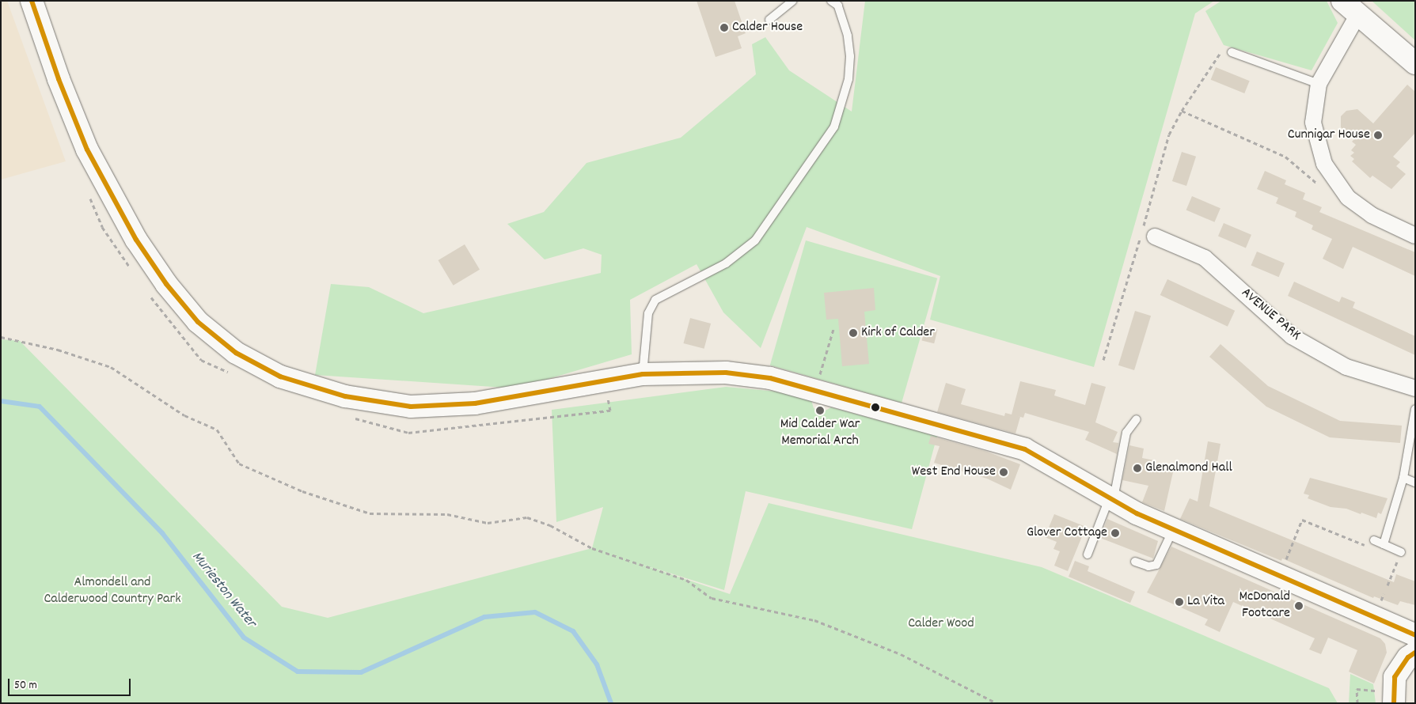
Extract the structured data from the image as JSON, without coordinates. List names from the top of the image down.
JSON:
{
  "streets": {
    "street": ["AVENUE PARK"]
  },
  "water": ["Murieston Water"],
  "parks": ["Almondell and Calderwood Country Park", "Calder Wood"],
  "places": [
    "Calder House",
    "Cunnigar House",
    "Kirk of Calder",
    "Mid Calder War Memorial Arch",
    "Glenalmond Hall",
    "West End House",
    "Glover Cottage",
    "La Vita",
    "McDonald Footcare"
  ],
  "scale_bar": "50 m"
}
